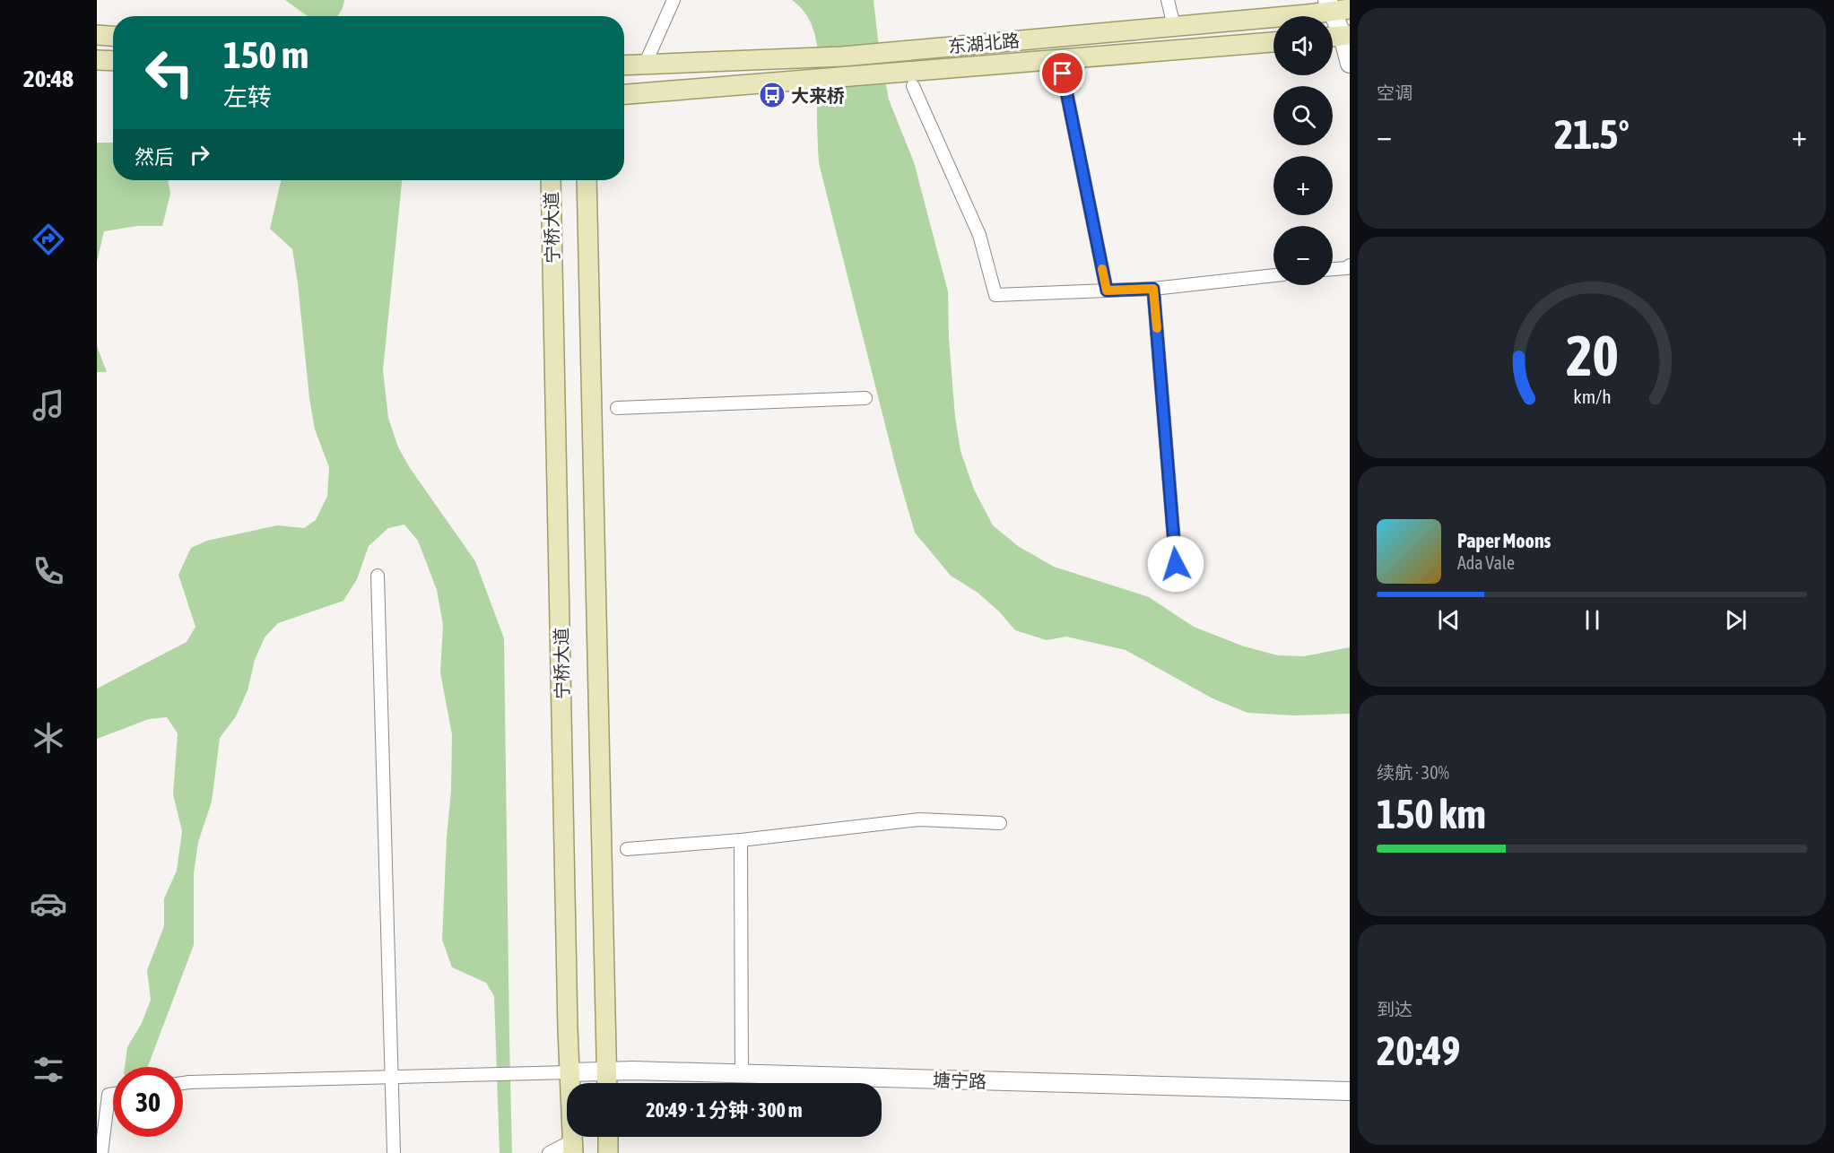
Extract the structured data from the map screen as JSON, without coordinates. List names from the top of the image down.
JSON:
{
  "streets": {
    "main road": ["东湖北路", "宁桥大道"],
    "street": ["塘宁路"]
  },
  "crossings": [
    ["宁桥大道", "塘宁路"]
  ],
  "places": {
    "bus stop": ["大来桥"]
  },
  "page": {
    "tabs": "20:48",
    "tile": [
      "空调",
      ["续航 · 30%", "150 km"],
      ["到达", "20:49"]
    ],
    "map_buttons": ["+", "−"],
    "turn": ["150 m", "左转"],
    "heat": ["−", "21.5°", "+"],
    "then": "然后",
    "song": ["Paper Moons", "Ada Vale"],
    "limit": "30",
    "trip": "20:49 · 1 分钟 · 300 m",
    "gauge": ["20", "km/h"]
  }
}
